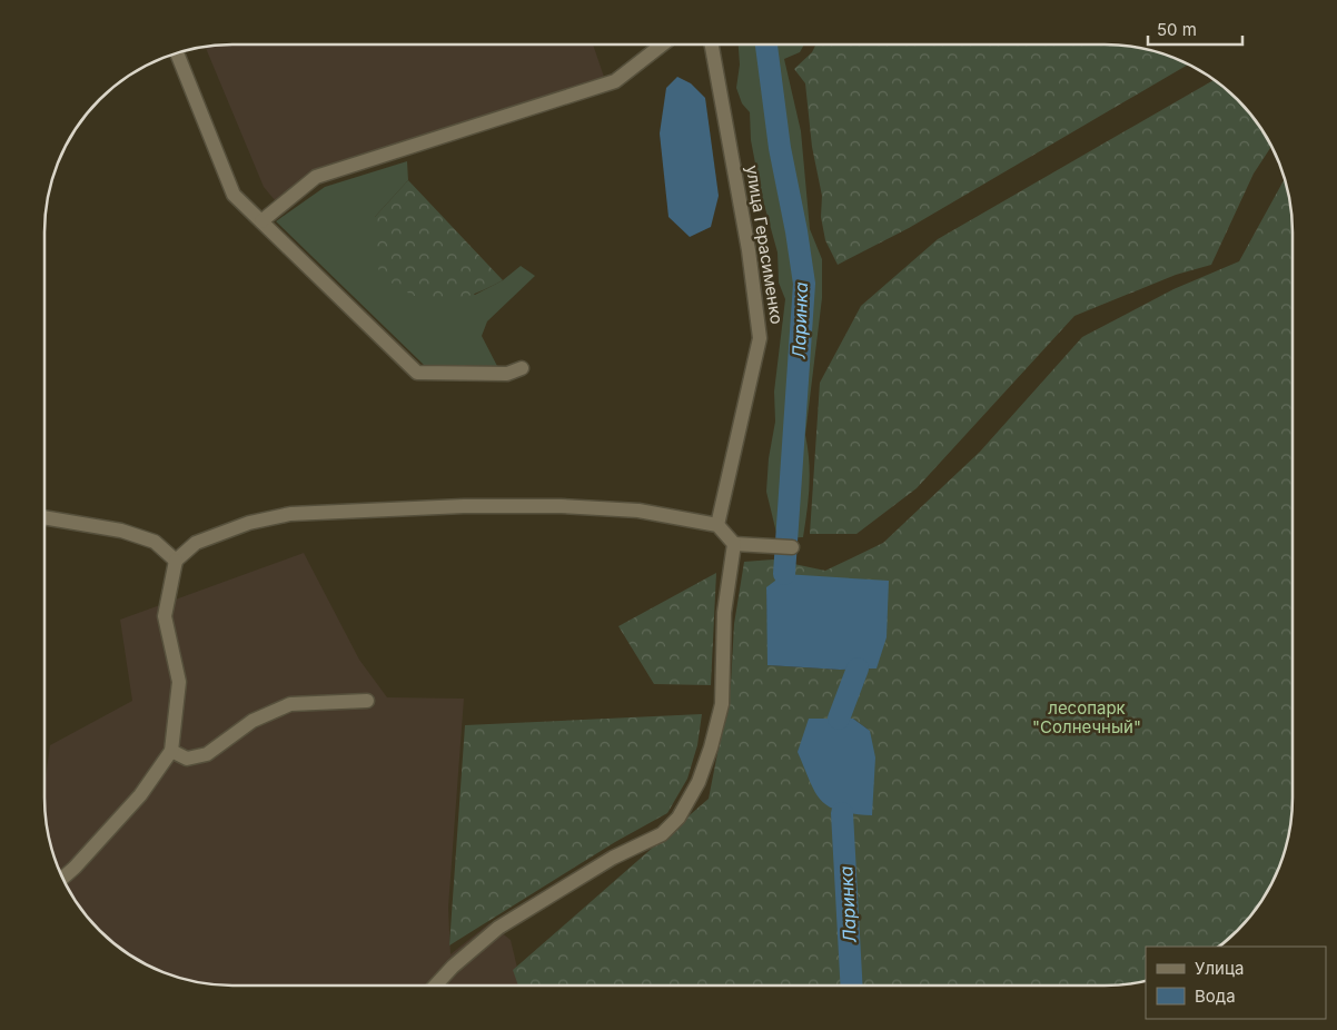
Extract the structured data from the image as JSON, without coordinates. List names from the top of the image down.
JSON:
{
  "streets": {
    "lane": ["улица Герасименко"]
  },
  "water": ["Ларинка"],
  "parks": ["лесопарк \"Солнечный\""],
  "legend": ["Улица", "Вода"],
  "scale_bar": "50 m"
}
